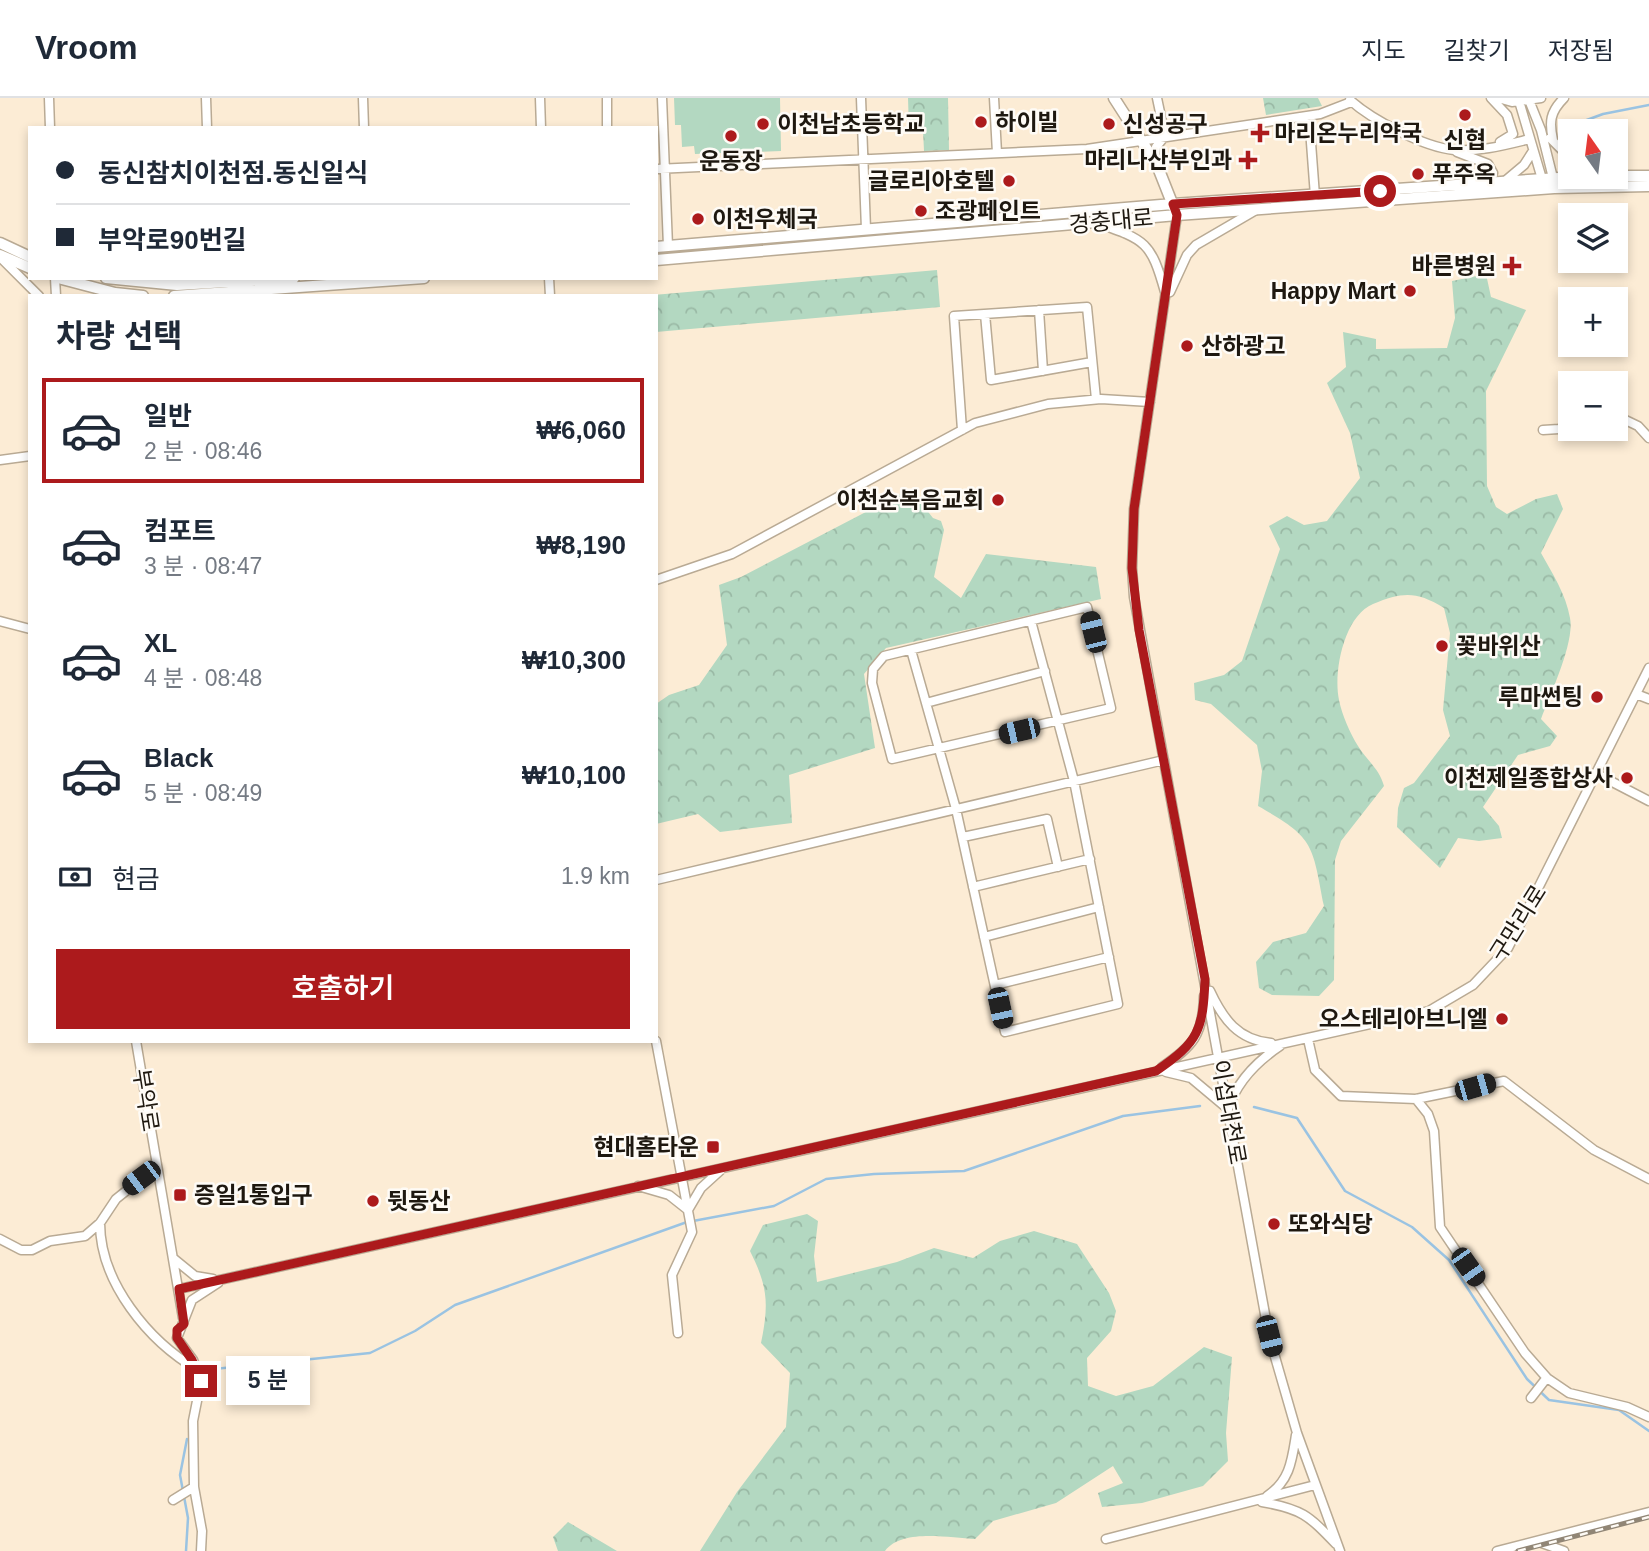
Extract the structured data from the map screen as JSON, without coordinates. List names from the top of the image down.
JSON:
{
  "streets": {
    "main road": ["경충대로", "이섭대천로"],
    "street": ["구만리로", "부악로"]
  },
  "crossings": [
    ["경충대로", "이섭대천로"],
    ["구만리로", "부악로"],
    ["구만리로", "이섭대천로"]
  ],
  "places": {
    "other": [
      "신협",
      "하이빌",
      "이천남초등학교",
      "신성공구",
      "운동장",
      "푸주옥",
      "글로리아호텔",
      "조광페인트",
      "이천우체국",
      "Happy Mart",
      "산하광고",
      "이천순복음교회",
      "꽃바위산",
      "루마썬팅",
      "이천제일종합상사",
      "오스테리아브니엘",
      "뒷동산",
      "또와식당"
    ],
    "health": ["마리온누리약국", "마리나산부인과", "바른병원"],
    "transit": ["현대홈타운", "증일1통입구"]
  },
  "north": "top",
  "page": {
    "header": "Vroom",
    "nav": ["지도", "길찾기", "저장됨"],
    "map_buttons": ["+", "−"],
    "banner": ["동신참치이천점.동신일식", "부악로90번길"],
    "heading": "차량 선택",
    "list": [
      {
        "name": "일반",
        "note": "2 분 · 08:46",
        "value": "₩6,060"
      },
      {
        "name": "컴포트",
        "note": "3 분 · 08:47",
        "value": "₩8,190"
      },
      {
        "name": "XL",
        "note": "4 분 · 08:48",
        "value": "₩10,300"
      },
      {
        "name": "Black",
        "note": "5 분 · 08:49",
        "value": "₩10,100"
      }
    ],
    "pay": ["현금", "1.9 km"],
    "buttons": "호출하기",
    "bubble": "5 분"
  }
}
